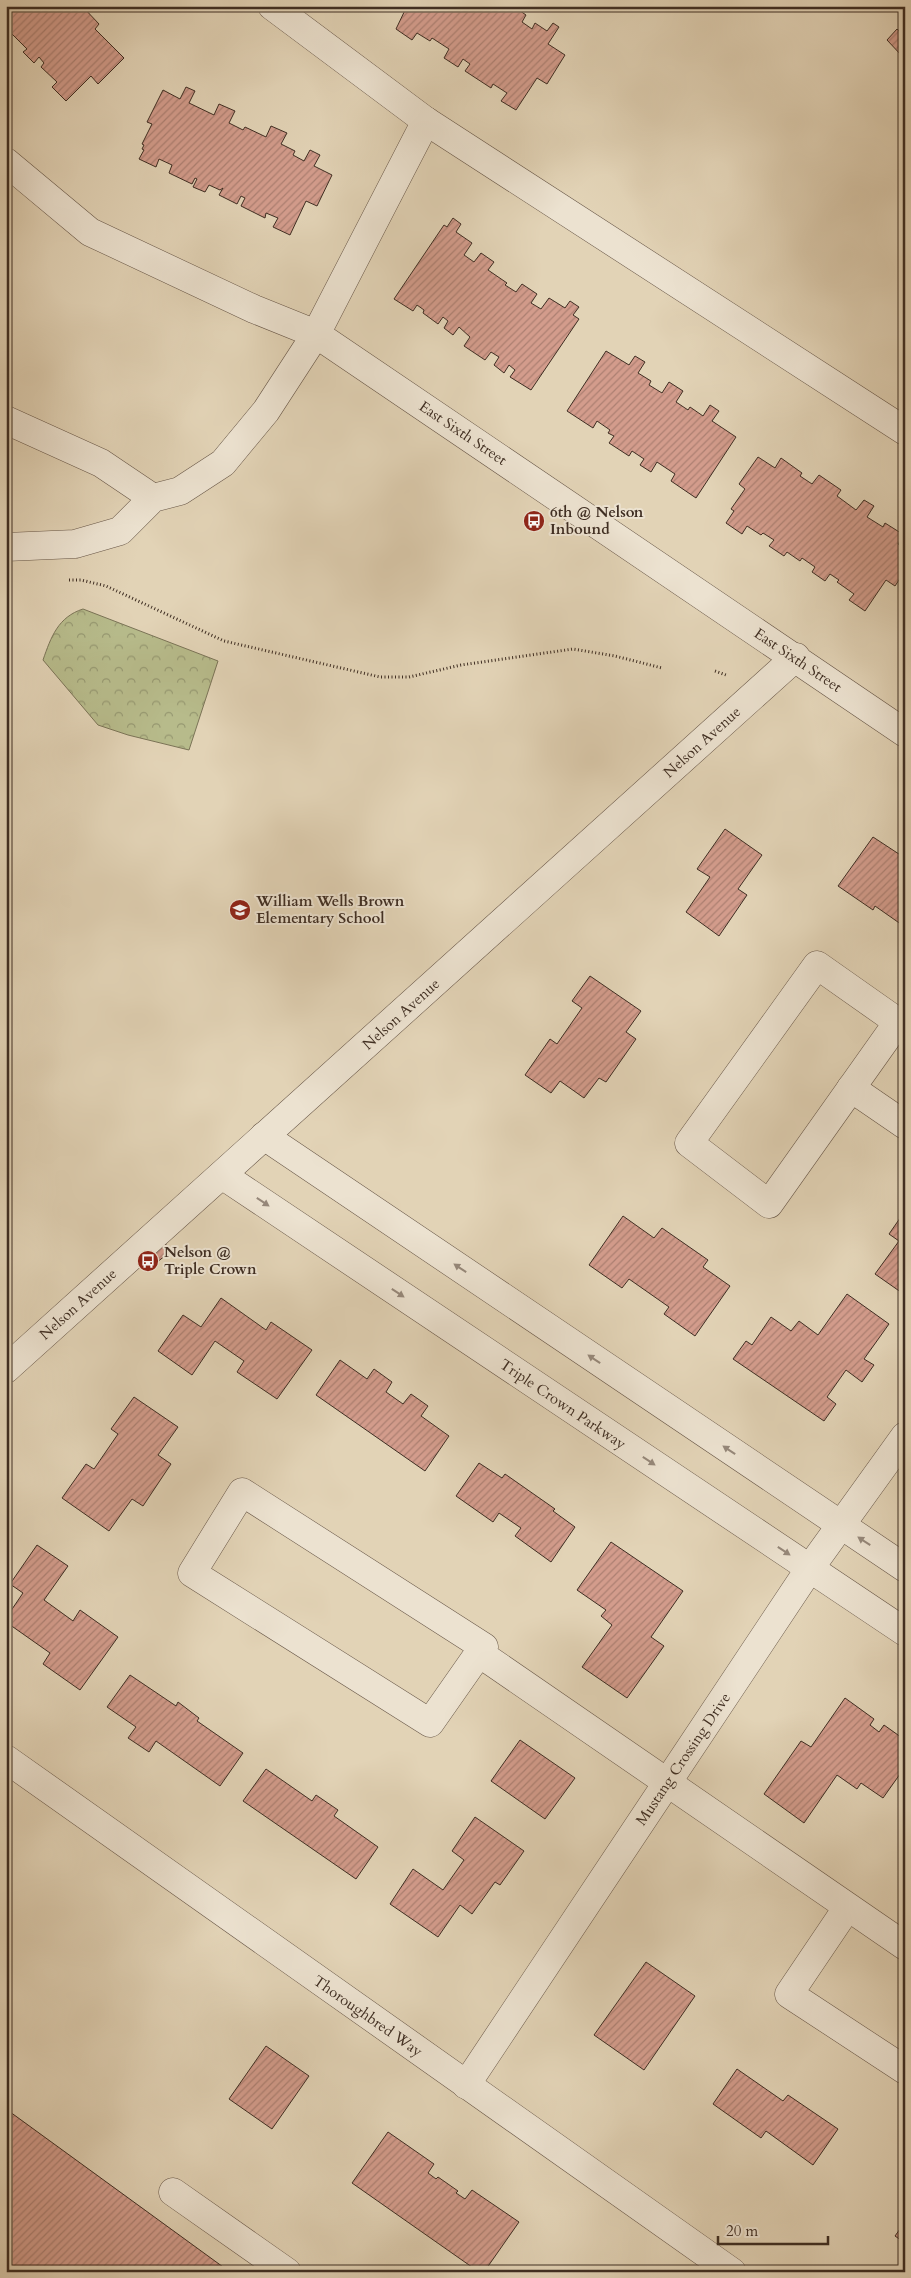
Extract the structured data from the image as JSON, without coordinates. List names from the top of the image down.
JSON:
{
  "streets": {
    "street": [
      "East Sixth Street",
      "Nelson Avenue",
      "Triple Crown Parkway",
      "Mustang Crossing Drive",
      "Thoroughbred Way"
    ]
  },
  "crossings": [
    ["East Sixth Street", "Nelson Avenue"],
    ["Nelson Avenue", "Triple Crown Parkway"],
    ["Triple Crown Parkway", "Mustang Crossing Drive"],
    ["Mustang Crossing Drive", "Thoroughbred Way"]
  ],
  "places": {
    "bus stop": ["6th @ Nelson Inbound", "Nelson @ Triple Crown"],
    "school or university": ["William Wells Brown Elementary School"]
  },
  "scale_bar": "20 m"
}
